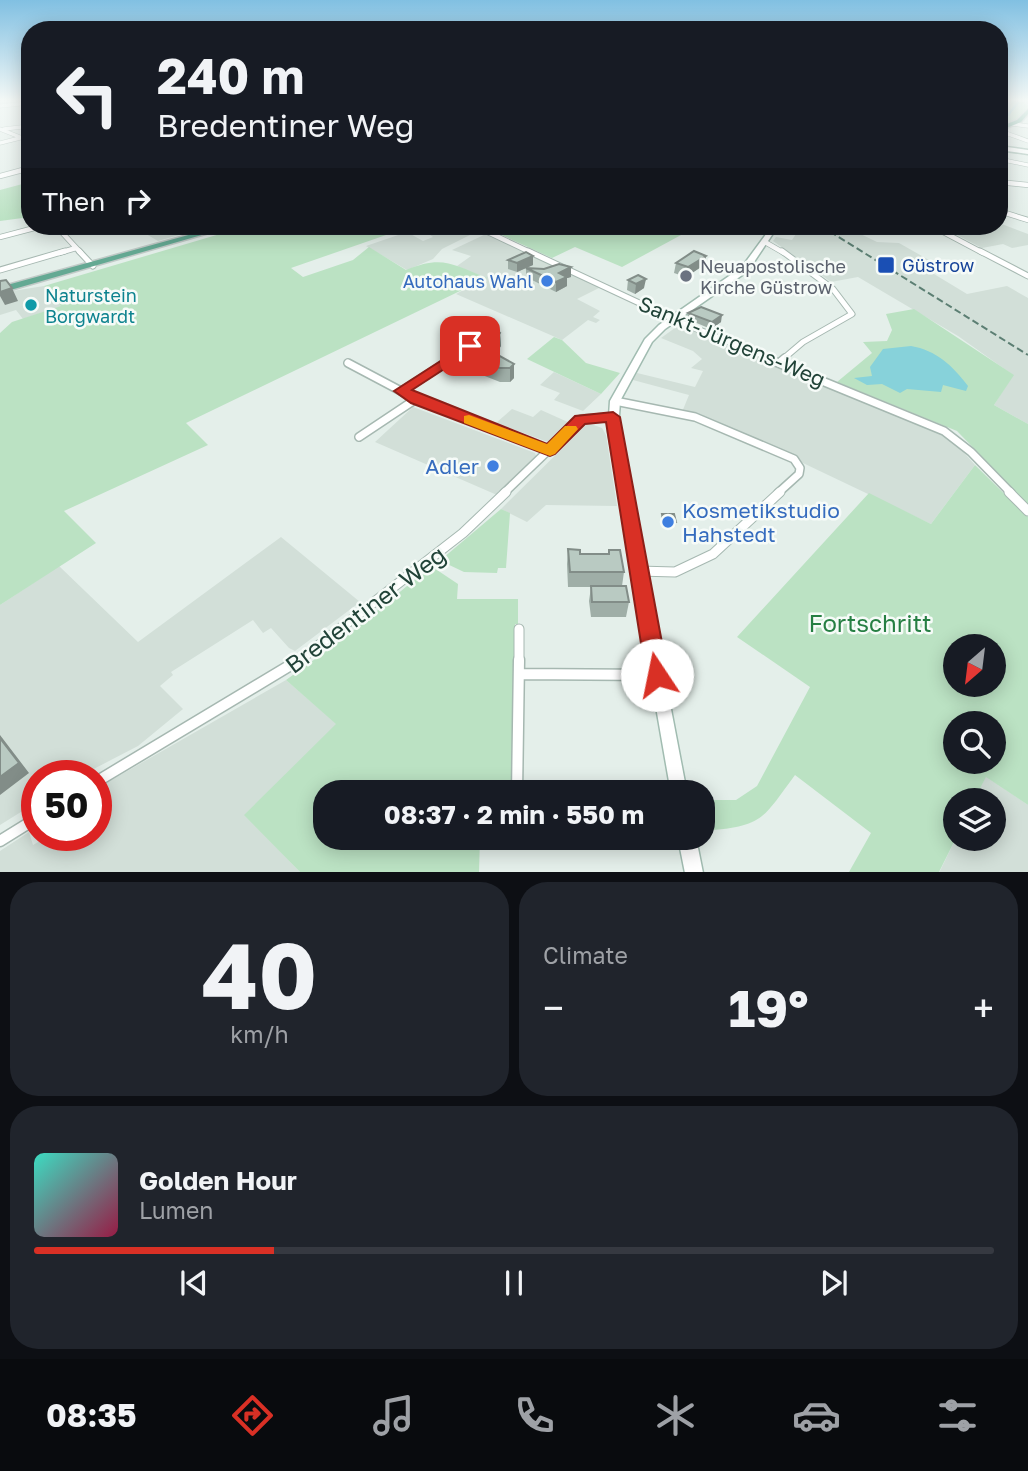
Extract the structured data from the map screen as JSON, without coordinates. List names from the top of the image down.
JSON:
{
  "streets": {
    "street": ["Sankt-Jürgens-Weg", "Bredentiner Weg"]
  },
  "parks": ["Fortschritt"],
  "places": {
    "transit": ["Güstrow"],
    "other": [
      "Neuapostolische Kirche Güstrow",
      "Autohaus Wahl",
      "Naturstein Borgwardt",
      "Adler",
      "Kosmetikstudio Hahstedt"
    ]
  },
  "north": "bottom left",
  "page": {
    "turn": ["240 m", "Bredentiner Weg"],
    "then": "Then",
    "limit": "50",
    "trip": "08:37 · 2 min · 550 m",
    "tile": [
      ["40", "km/h"],
      "Climate"
    ],
    "heat": ["−", "19°", "+"],
    "song": ["Golden Hour", "Lumen"],
    "tabs": "08:35"
  }
}
